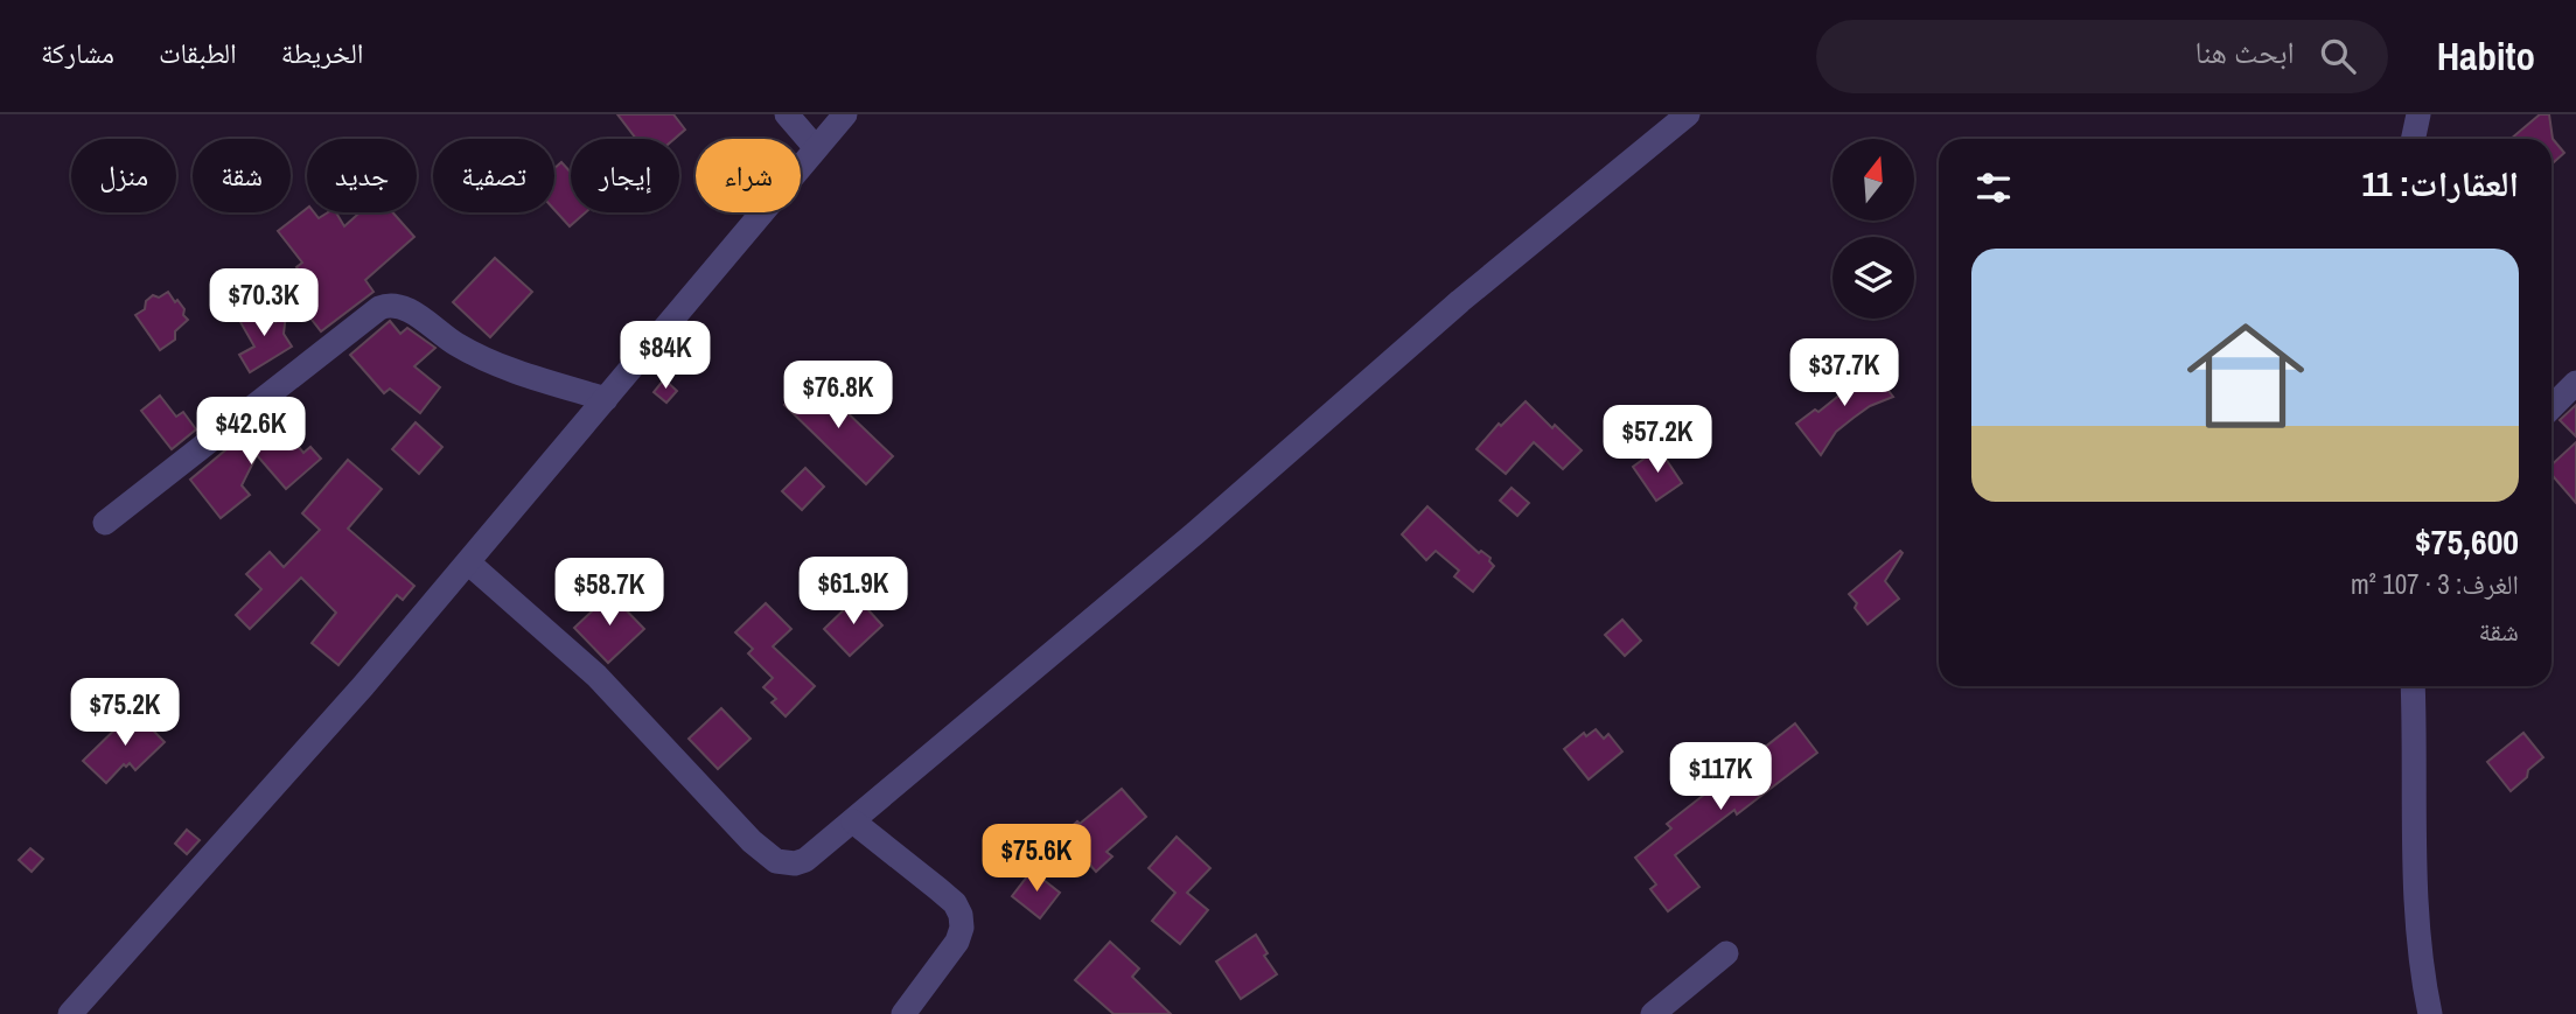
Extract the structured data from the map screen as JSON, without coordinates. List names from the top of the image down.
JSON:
{
  "north": "top",
  "page": {
    "header": "Habito",
    "search": "ابحث هنا",
    "nav": ["الخريطة", "الطبقات", "مشاركة"],
    "chip": [
      "شراء",
      "إيجار",
      "تصفية",
      "جديد",
      "شقة",
      "منزل"
    ],
    "heading": "العقارات: 11",
    "list": [
      {
        "name": "$75,600",
        "note": "الغرف: 3 · 107 m² · شقة"
      }
    ],
    "price": [
      "$70.3K",
      "$84K",
      "$37.7K",
      "$76.8K",
      "$42.6K",
      "$57.2K",
      "$61.9K",
      "$58.7K",
      "$75.2K",
      "$117K",
      "$75.6K"
    ]
  }
}
